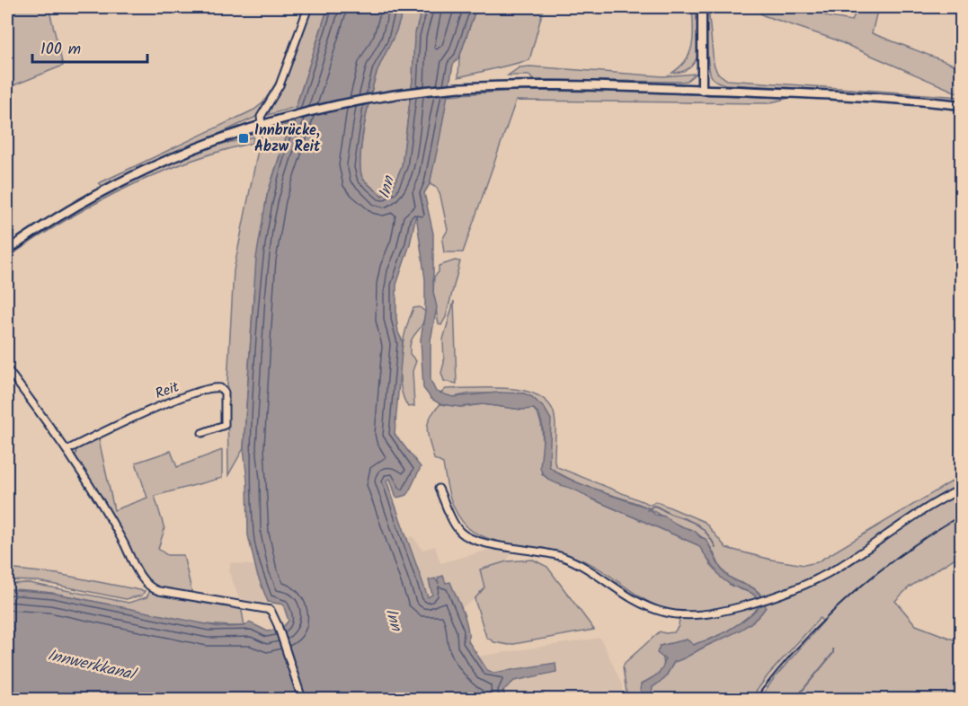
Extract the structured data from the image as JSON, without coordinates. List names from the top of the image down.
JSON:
{
  "streets": {
    "street": ["Reit"]
  },
  "water": ["Inn", "Innwerkkanal"],
  "places": {
    "transit": ["Innbrücke, Abzw Reit"]
  },
  "scale_bar": "100 m"
}
